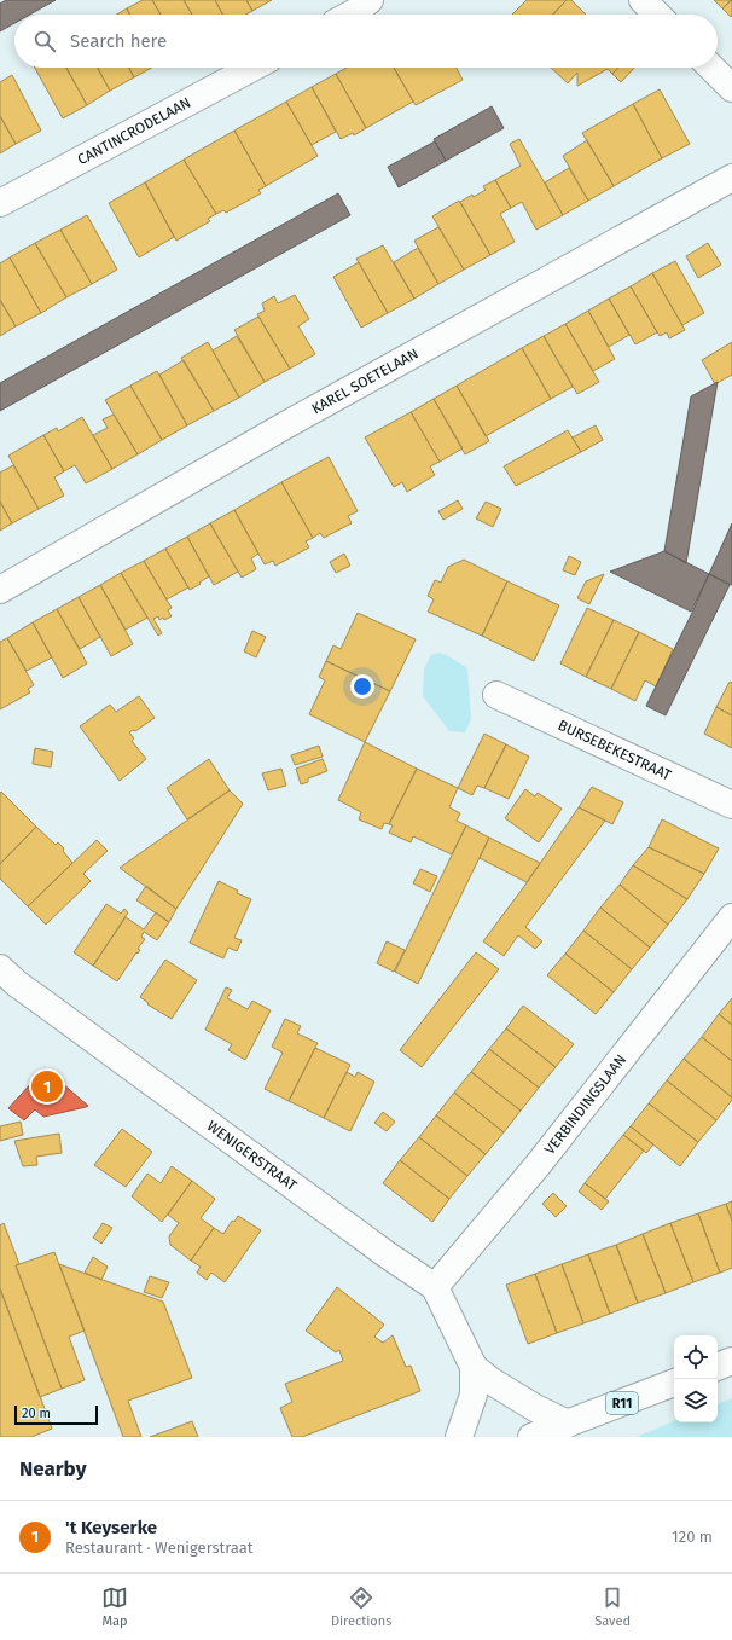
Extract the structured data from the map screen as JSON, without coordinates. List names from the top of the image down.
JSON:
{
  "streets": {
    "street": [
      "CANTINCRODELAAN",
      "KAREL SOETELAAN",
      "BURSEBEKESTRAAT",
      "VERBINDINGSLAAN",
      "WENIGERSTRAAT",
      "R11"
    ]
  },
  "crossings": [
    ["VERBINDINGSLAAN", "WENIGERSTRAAT"],
    ["WENIGERSTRAAT", "R11"]
  ],
  "scale_bar": "20 m",
  "page": {
    "search": "Search here",
    "pins": "1",
    "scale": "20 m",
    "heading": "Nearby",
    "list": [
      {
        "mark": "1",
        "name": "'t Keyserke",
        "note": "Restaurant · Wenigerstraat",
        "value": "120 m"
      }
    ],
    "nav": ["Map", "Directions", "Saved"]
  }
}
